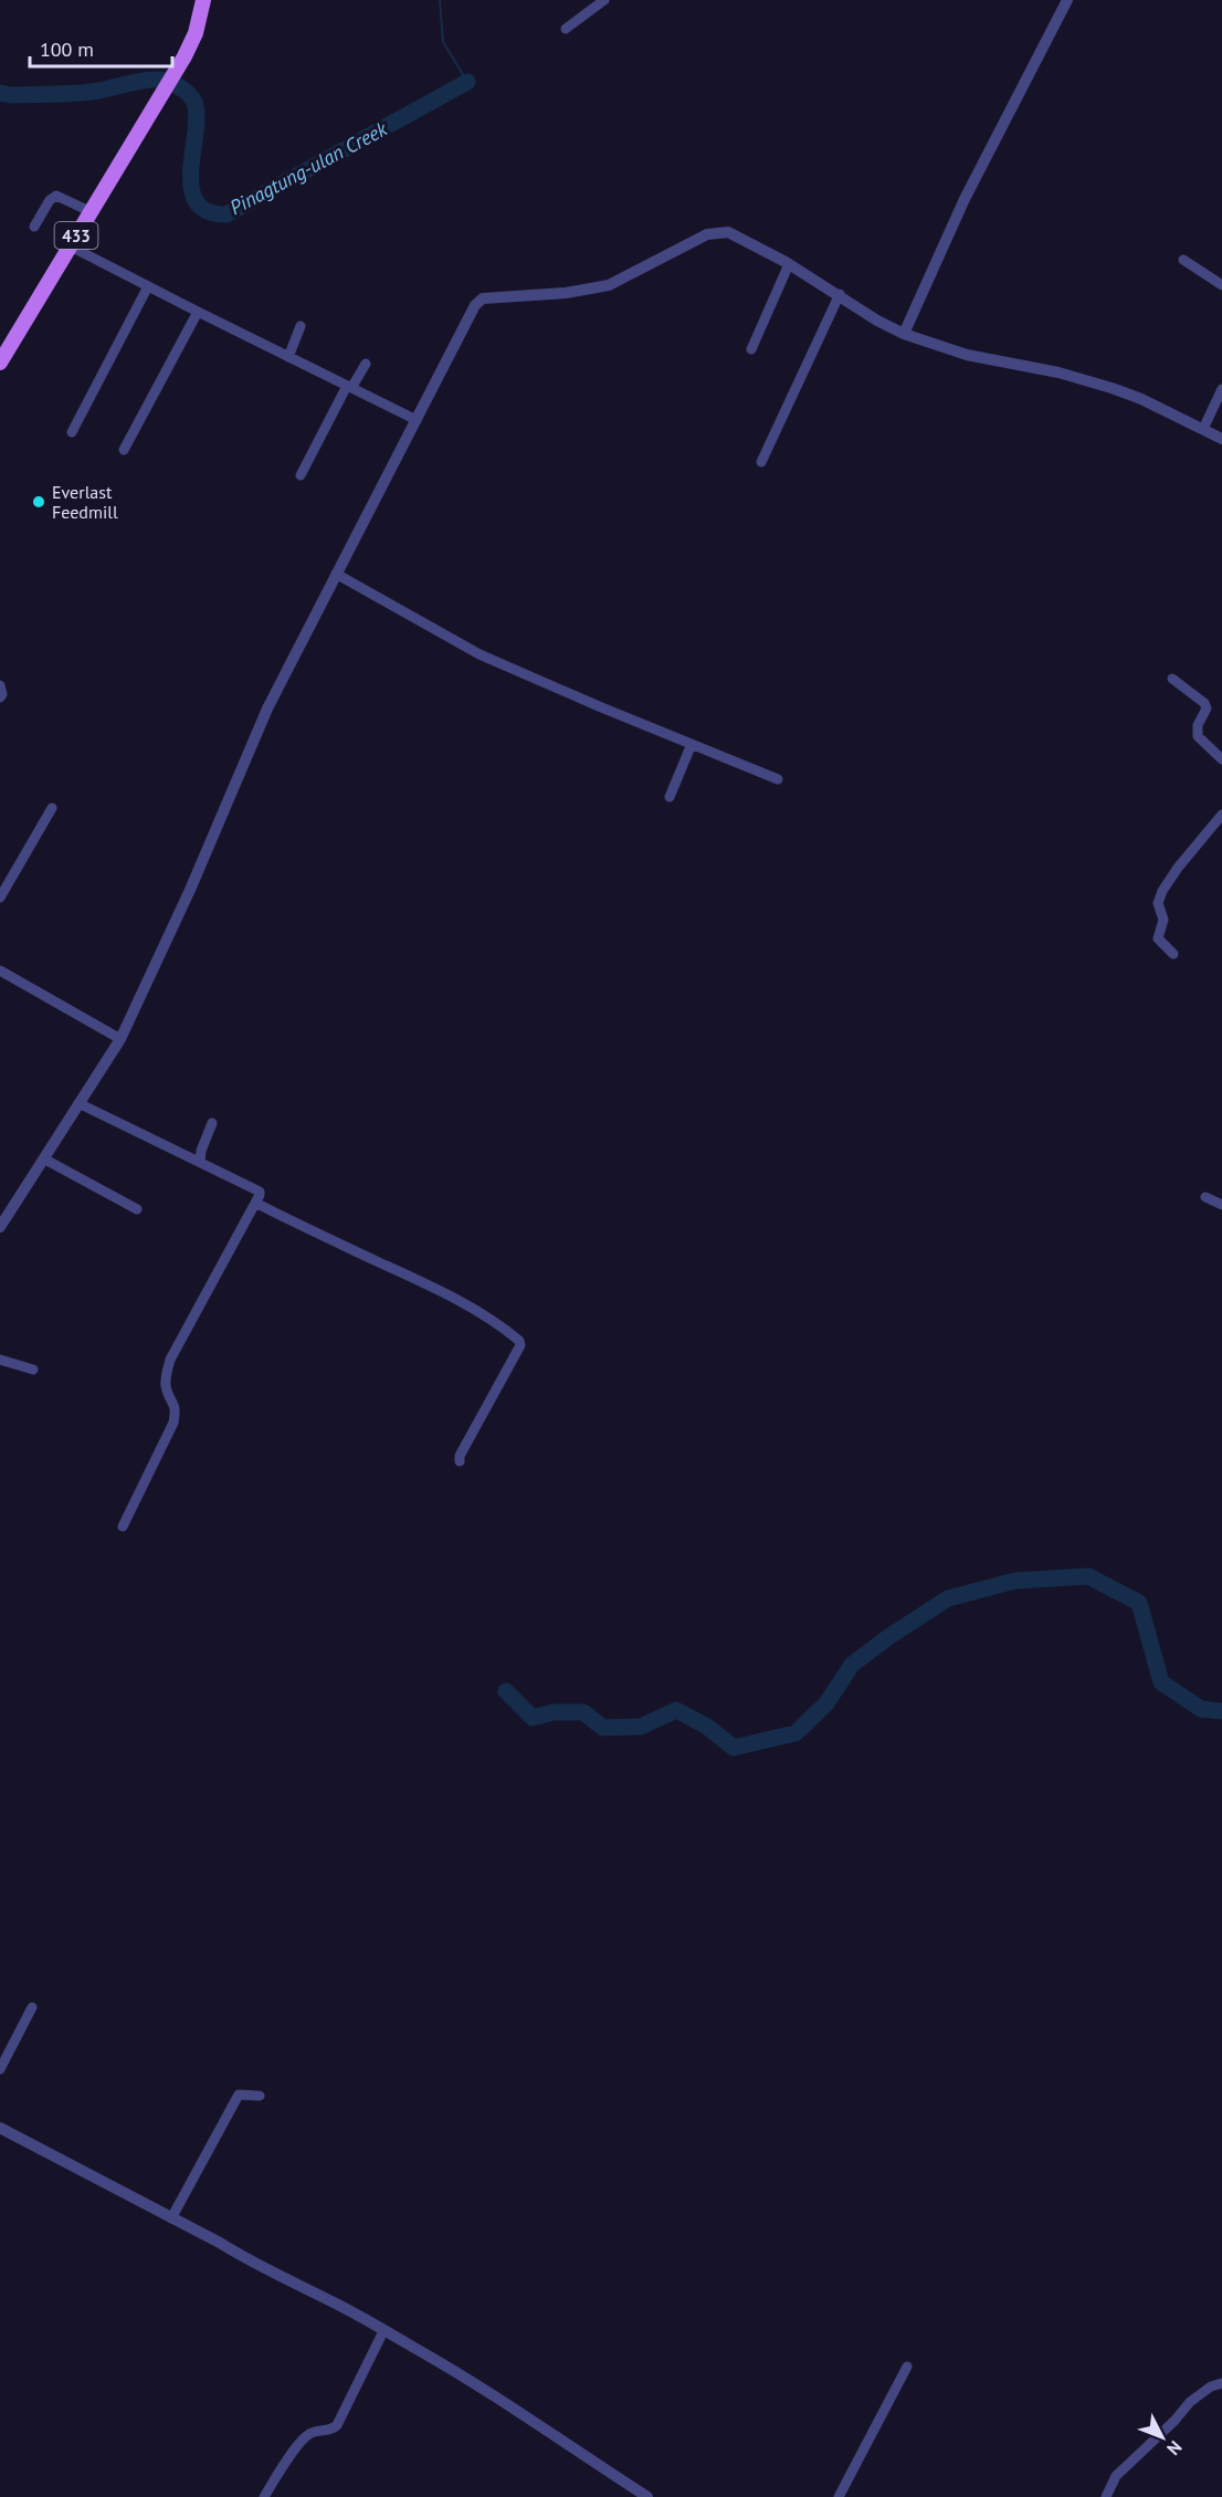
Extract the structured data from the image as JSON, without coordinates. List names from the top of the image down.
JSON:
{
  "streets": {
    "main road": ["433"]
  },
  "water": ["Pinagtung-ulan Creek"],
  "places": ["Everlast Feedmill"],
  "scale_bar": "100 m",
  "north": "bottom right"
}
